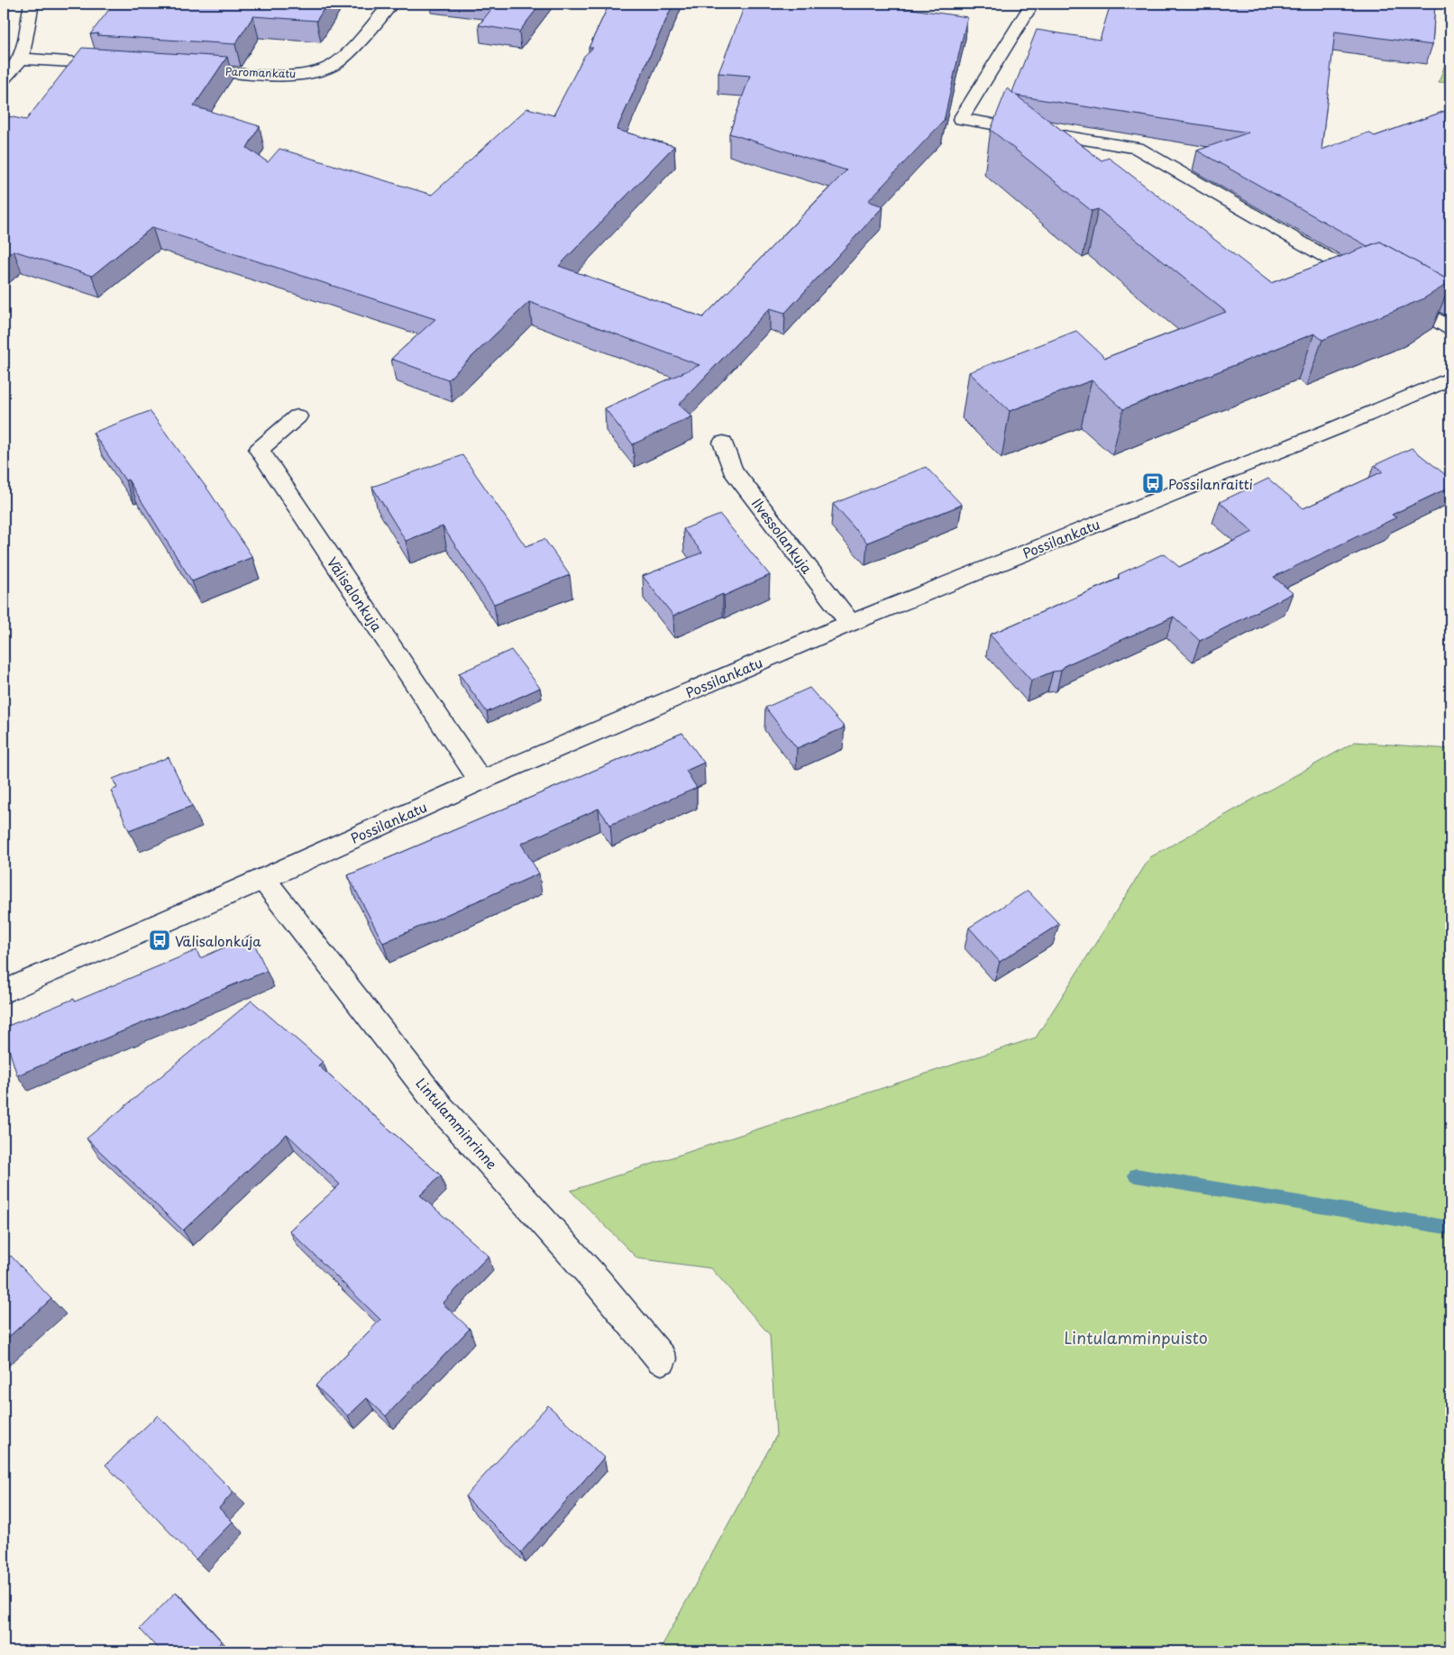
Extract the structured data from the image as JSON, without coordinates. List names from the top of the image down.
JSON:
{
  "streets": {
    "street": [
      "Paromankatu",
      "Ilvessolankuja",
      "Possilankatu",
      "Välisalonkuja",
      "Lintulamminrinne"
    ]
  },
  "crossings": [
    ["Ilvessolankuja", "Possilankatu"],
    ["Possilankatu", "Välisalonkuja"],
    ["Possilankatu", "Lintulamminrinne"]
  ],
  "parks": ["Lintulamminpuisto"],
  "places": {
    "bus stop": ["Possilanraitti", "Välisalonkuja"]
  }
}
